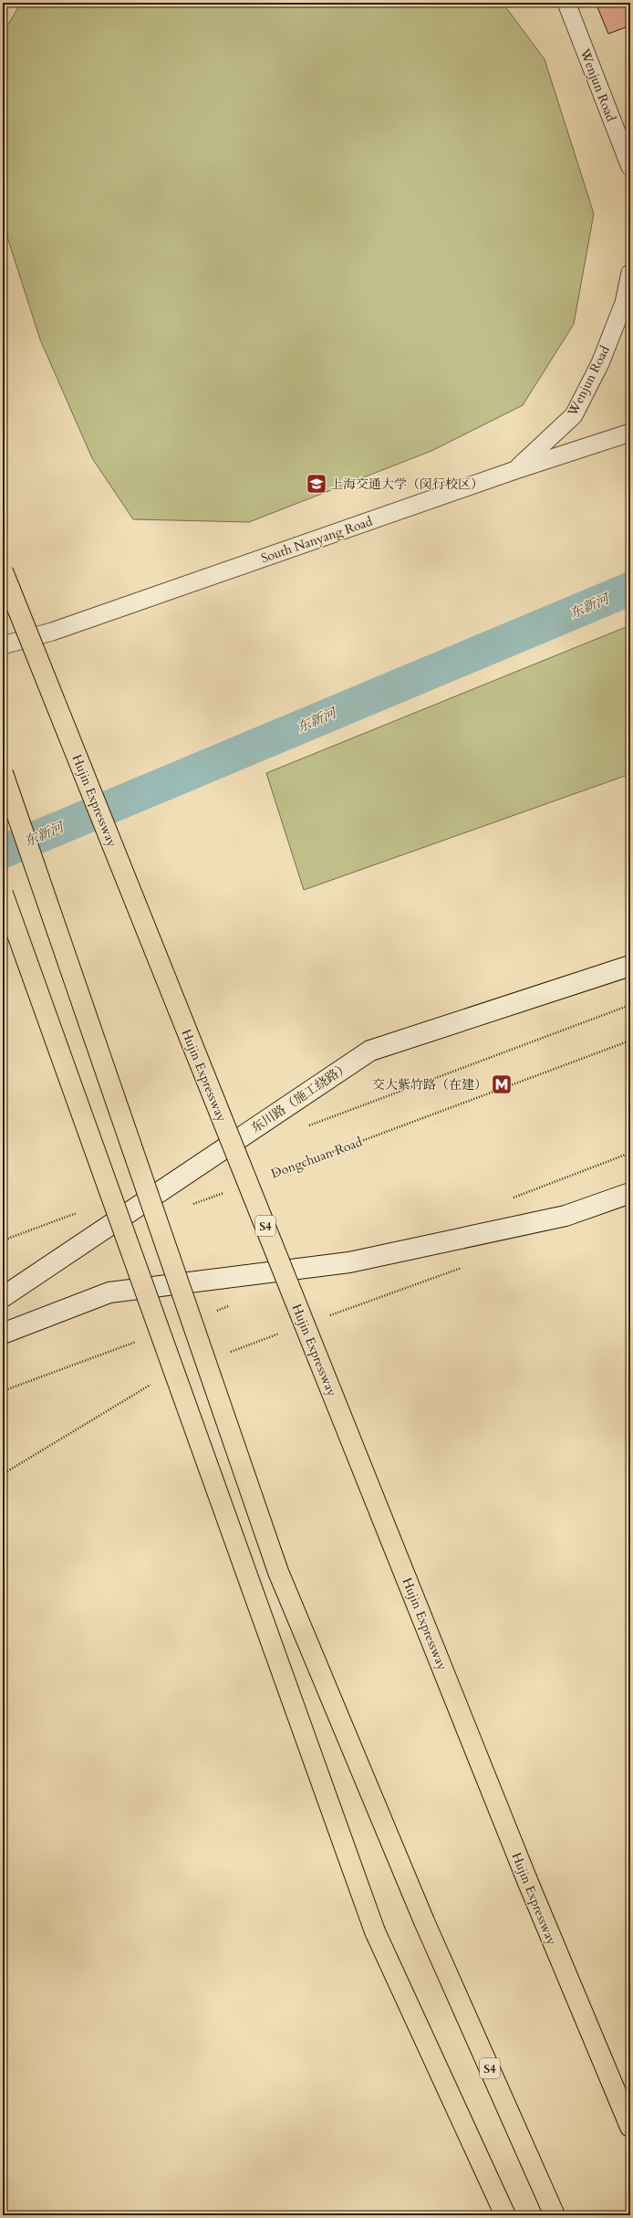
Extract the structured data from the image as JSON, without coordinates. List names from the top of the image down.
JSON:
{
  "streets": {
    "highway": ["Hujin Expressway", "S4"],
    "main road": ["东川路（施工绕路）"],
    "lane": ["Wenjun Road", "South Nanyang Road"],
    "path": ["Dongchuan Road"]
  },
  "crossings": [
    ["Wenjun Road", "South Nanyang Road"]
  ],
  "water": ["东新河"],
  "places": {
    "school or university": ["上海交通大学（闵行校区）"],
    "metro station": ["交大紫竹路（在建）"]
  }
}
